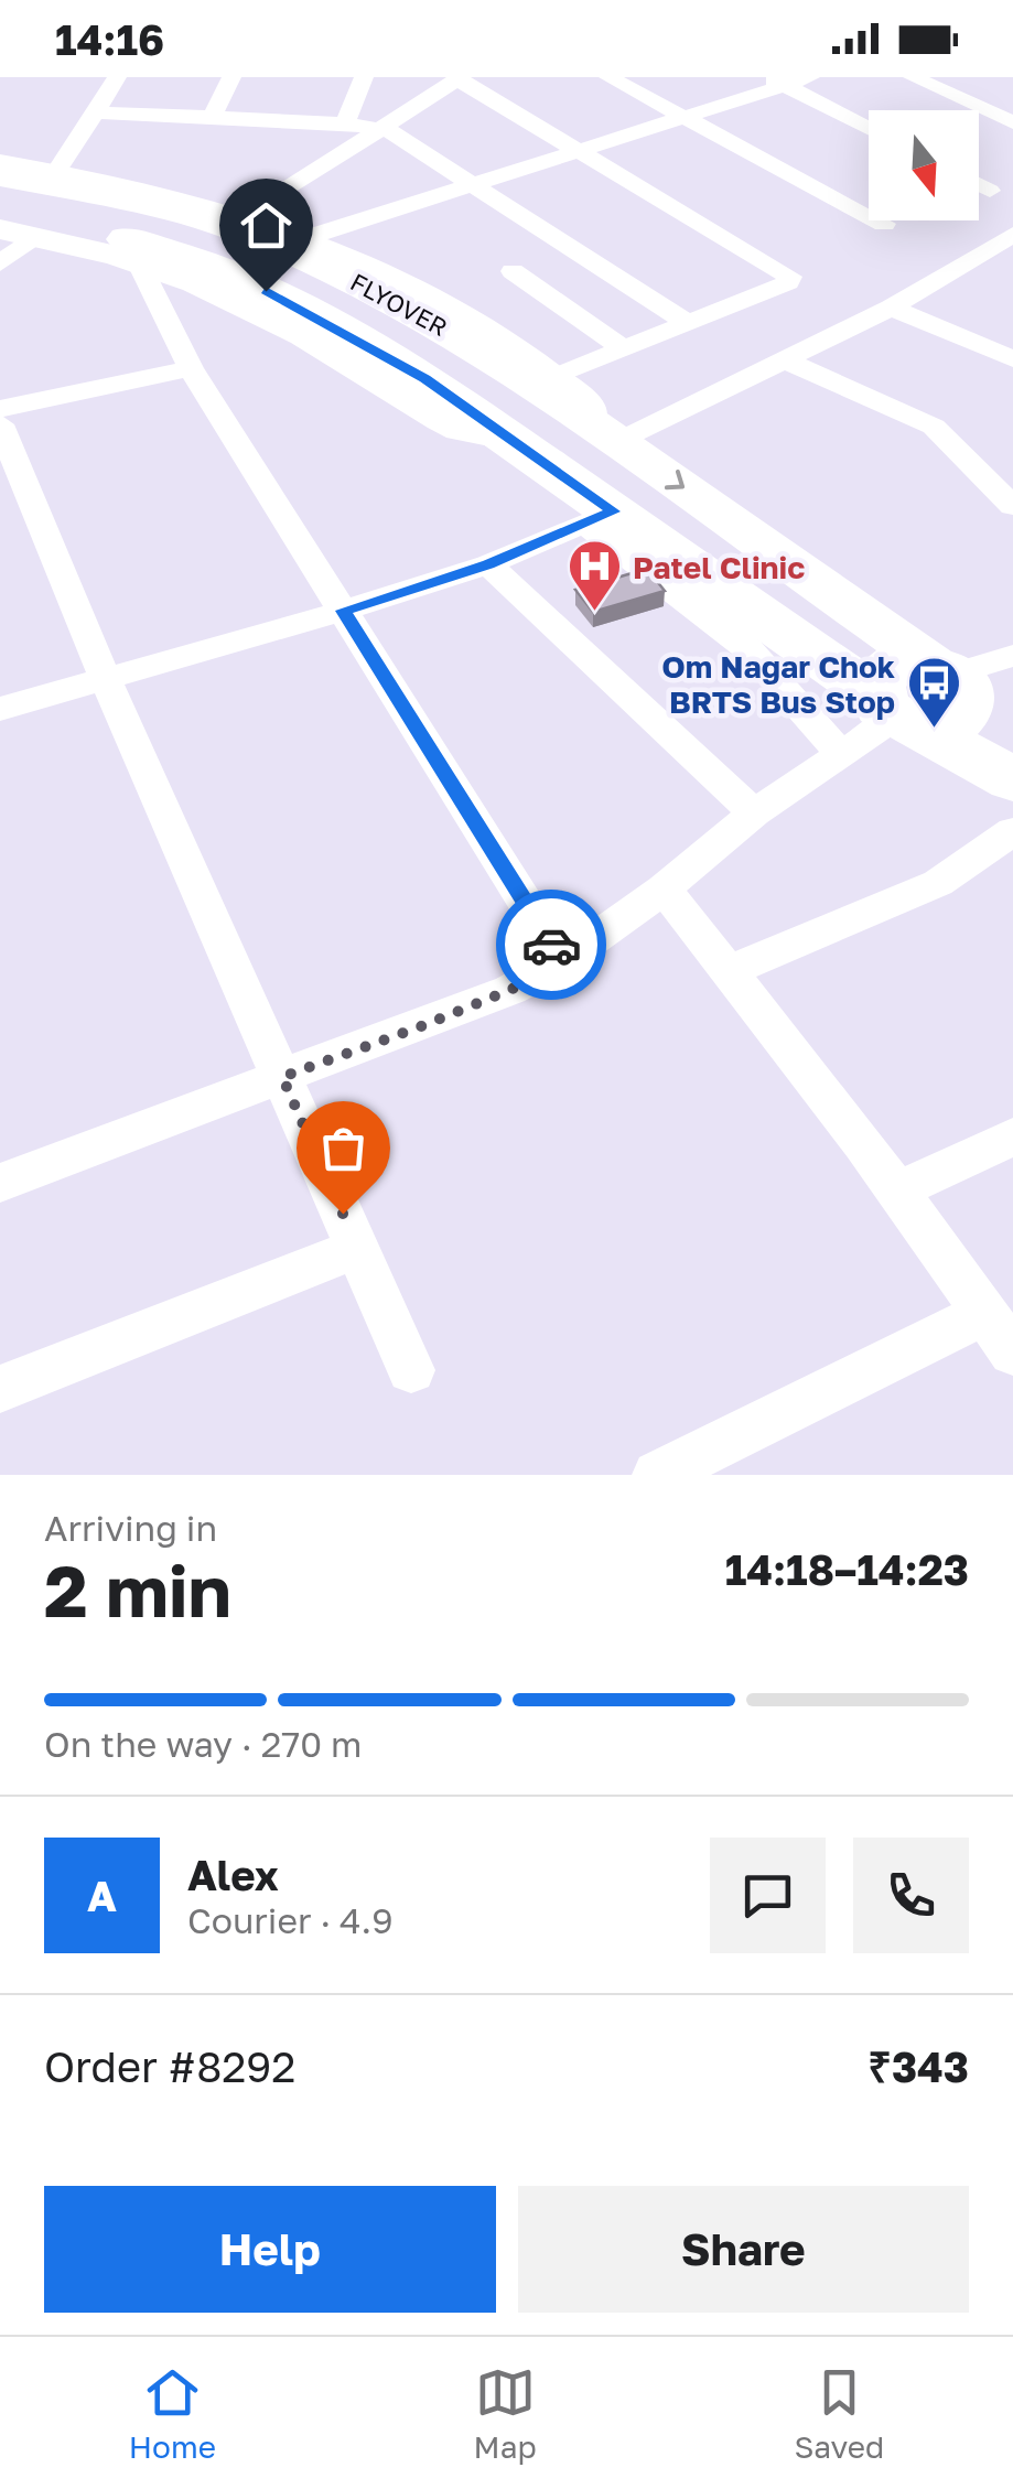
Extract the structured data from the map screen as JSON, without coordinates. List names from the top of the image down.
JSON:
{
  "streets": {
    "highway": ["FLYOVER"]
  },
  "places": {
    "hospital": ["Patel Clinic"],
    "bus stop": ["Om Nagar Chok BRTS Bus Stop"]
  },
  "north": "bottom",
  "page": {
    "status": "14:16",
    "heading": ["2 min", "Arriving in", "14:18–14:23"],
    "panel": [
      "Alex",
      "Courier · 4.9",
      "Order #8292",
      "₹343"
    ],
    "bar": "On the way · 270 m",
    "round": "A",
    "buttons": ["Help", "Share"],
    "tabs": ["Home", "Map", "Saved"]
  }
}
